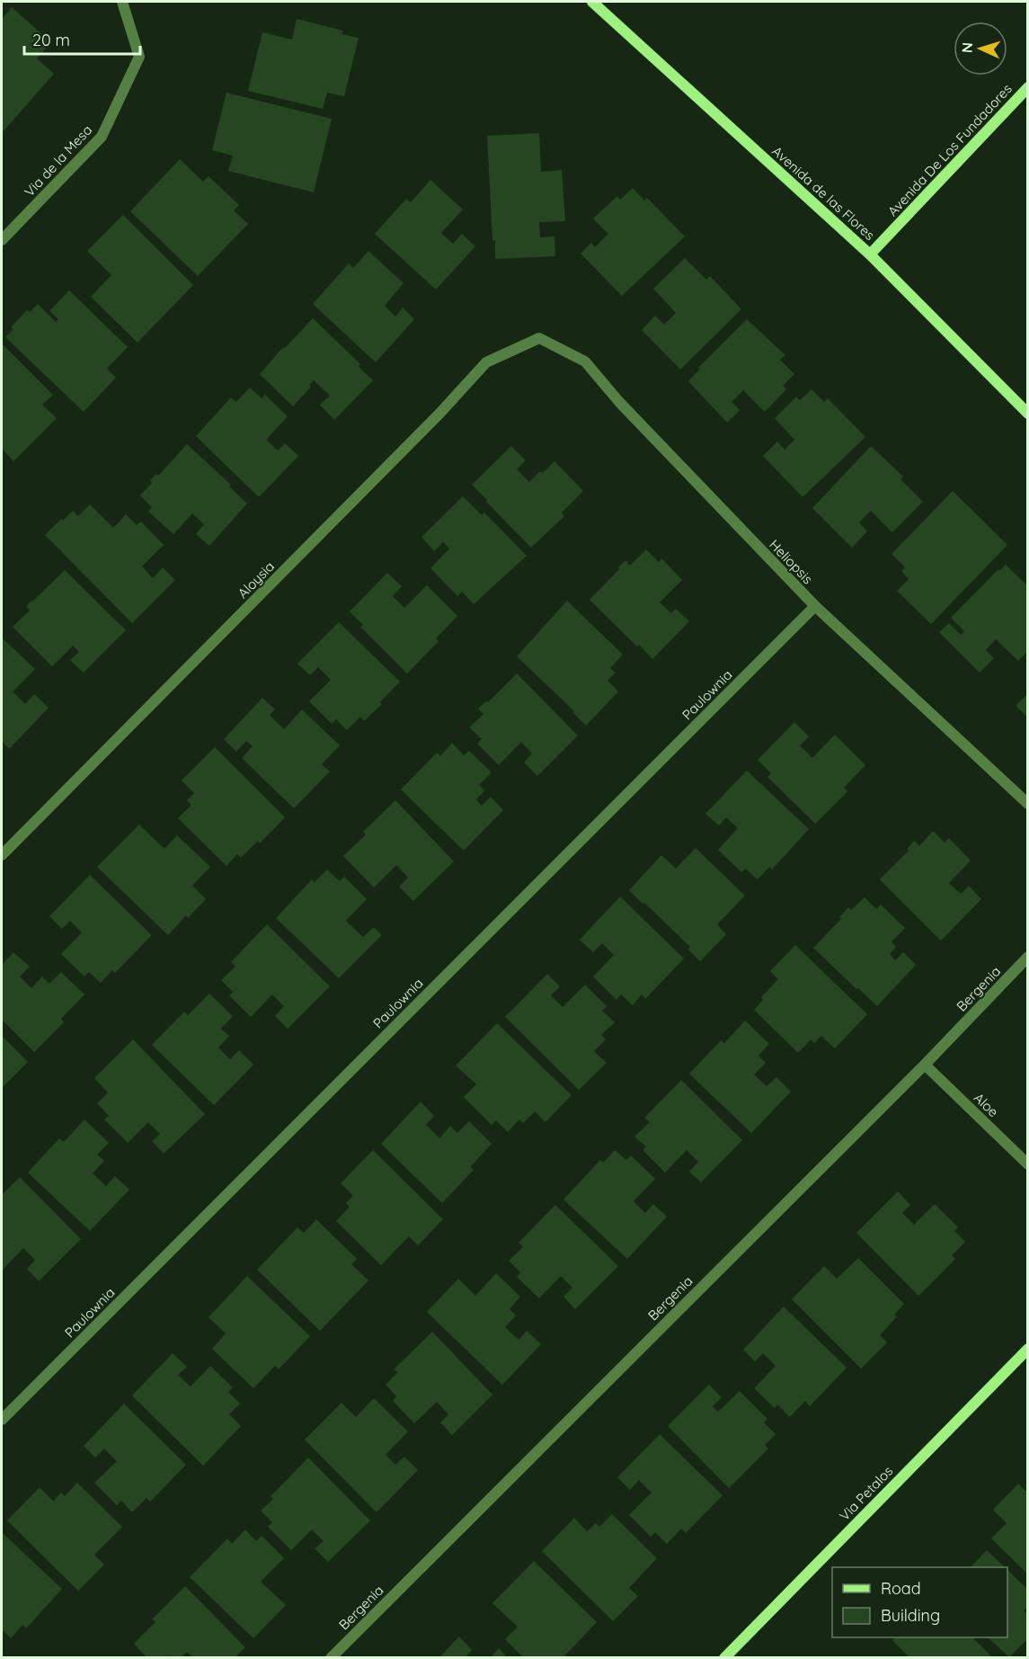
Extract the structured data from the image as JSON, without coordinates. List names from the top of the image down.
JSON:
{
  "streets": {
    "street": [
      "Avenida De Los Fundadores",
      "Via de la Mesa",
      "Avenida de las Flores",
      "Heliopsis",
      "Aloysia",
      "Paulownia",
      "Bergenia",
      "Aloe",
      "Via Petalos"
    ]
  },
  "crossings": [
    ["Avenida De Los Fundadores", "Avenida de las Flores"],
    ["Heliopsis", "Aloysia"],
    ["Heliopsis", "Paulownia"],
    ["Bergenia", "Aloe"]
  ],
  "legend": ["Road", "Building"],
  "scale_bar": "20 m",
  "north": "left"
}
